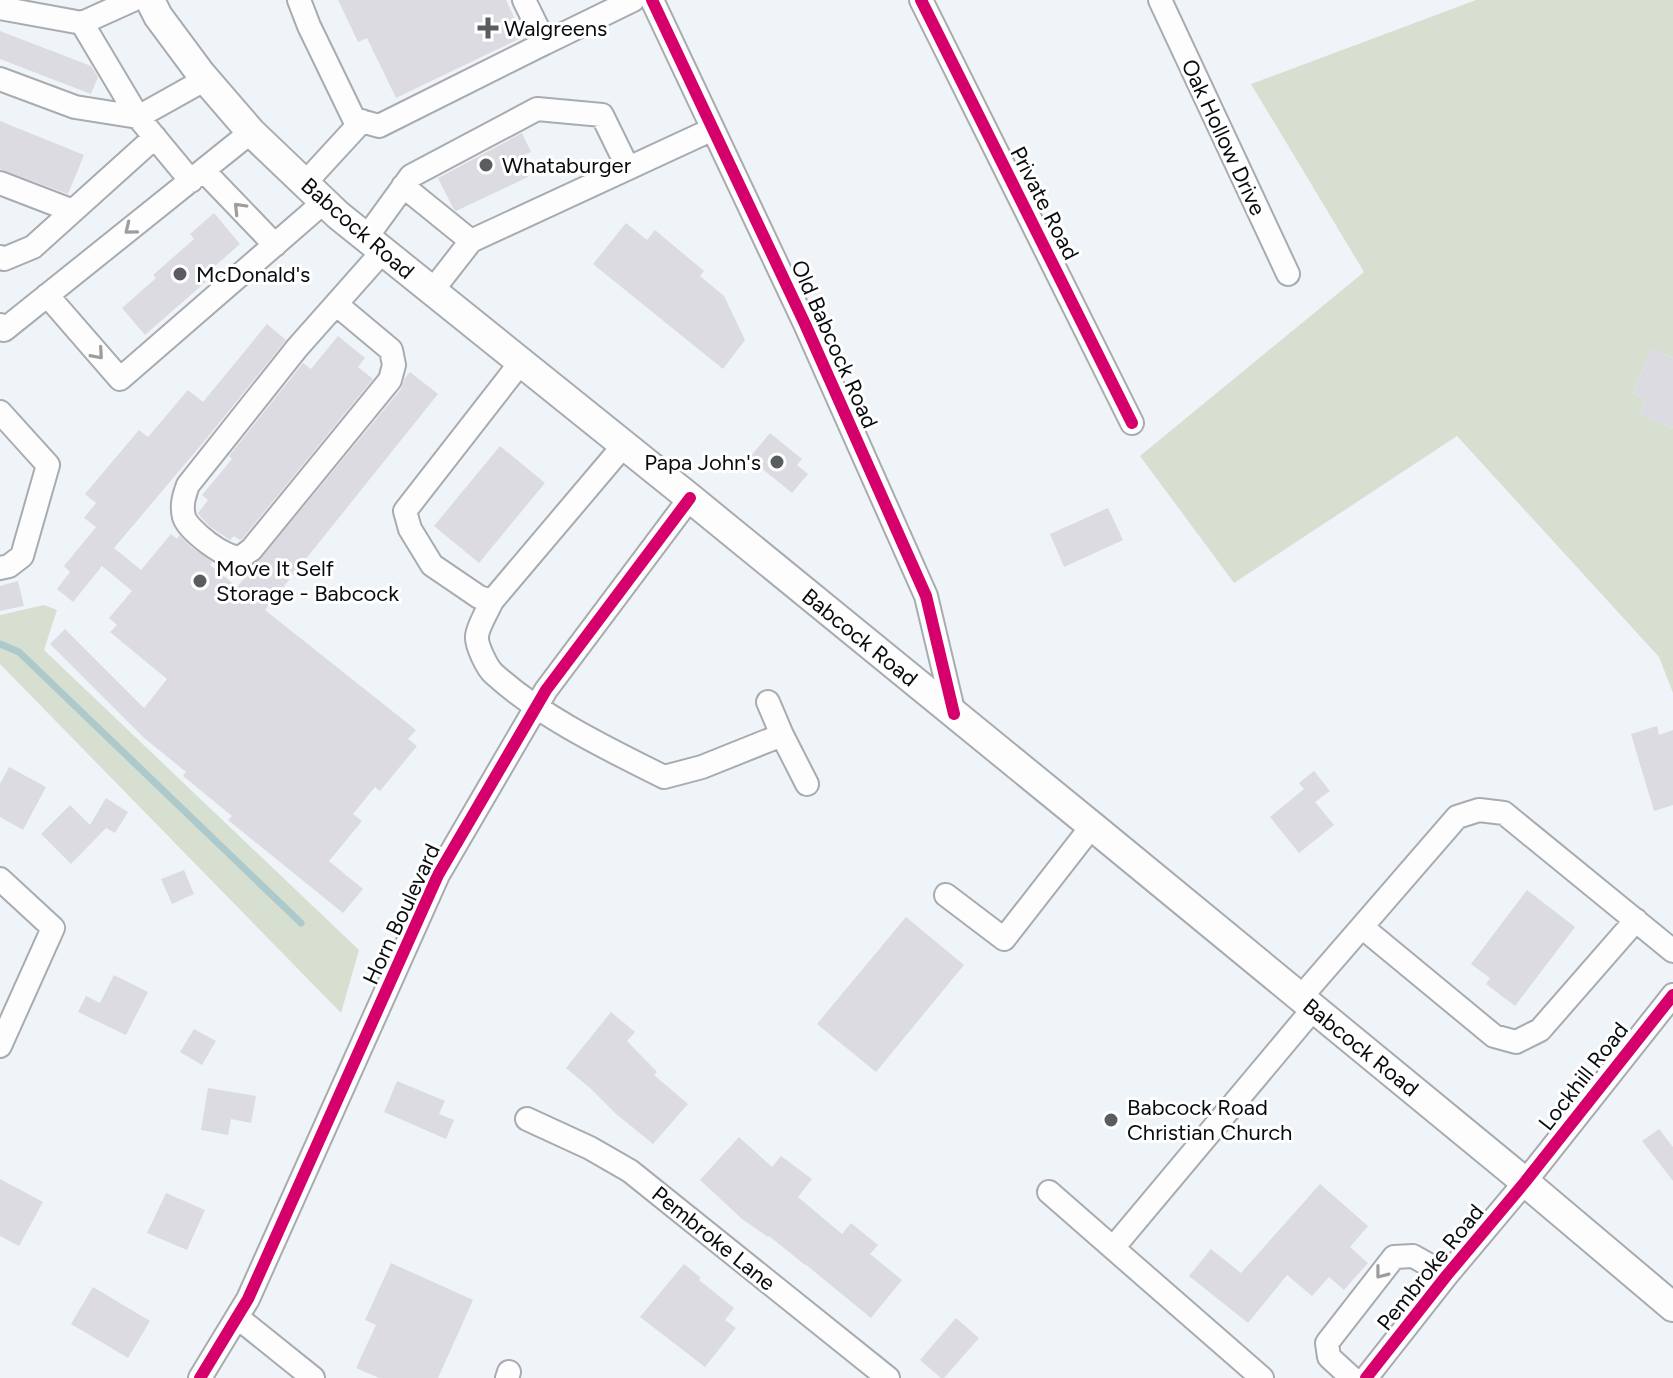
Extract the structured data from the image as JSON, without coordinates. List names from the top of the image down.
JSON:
{
  "streets": {
    "main road": ["Babcock Road"],
    "street": [
      "Oak Hollow Drive",
      "Private Road",
      "Old Babcock Road",
      "Horn Boulevard",
      "Lockhill Road",
      "Pembroke Lane",
      "Pembroke Road"
    ]
  },
  "crossings": [
    ["Babcock Road", "Old Babcock Road"],
    ["Babcock Road", "Horn Boulevard"],
    ["Babcock Road", "Lockhill Road"],
    ["Babcock Road", "Pembroke Road"],
    ["Lockhill Road", "Pembroke Road"]
  ],
  "places": {
    "health": ["Walgreens"],
    "other": [
      "Whataburger",
      "McDonald's",
      "Papa John's",
      "Move It Self Storage - Babcock",
      "Babcock Road Christian Church"
    ]
  }
}
